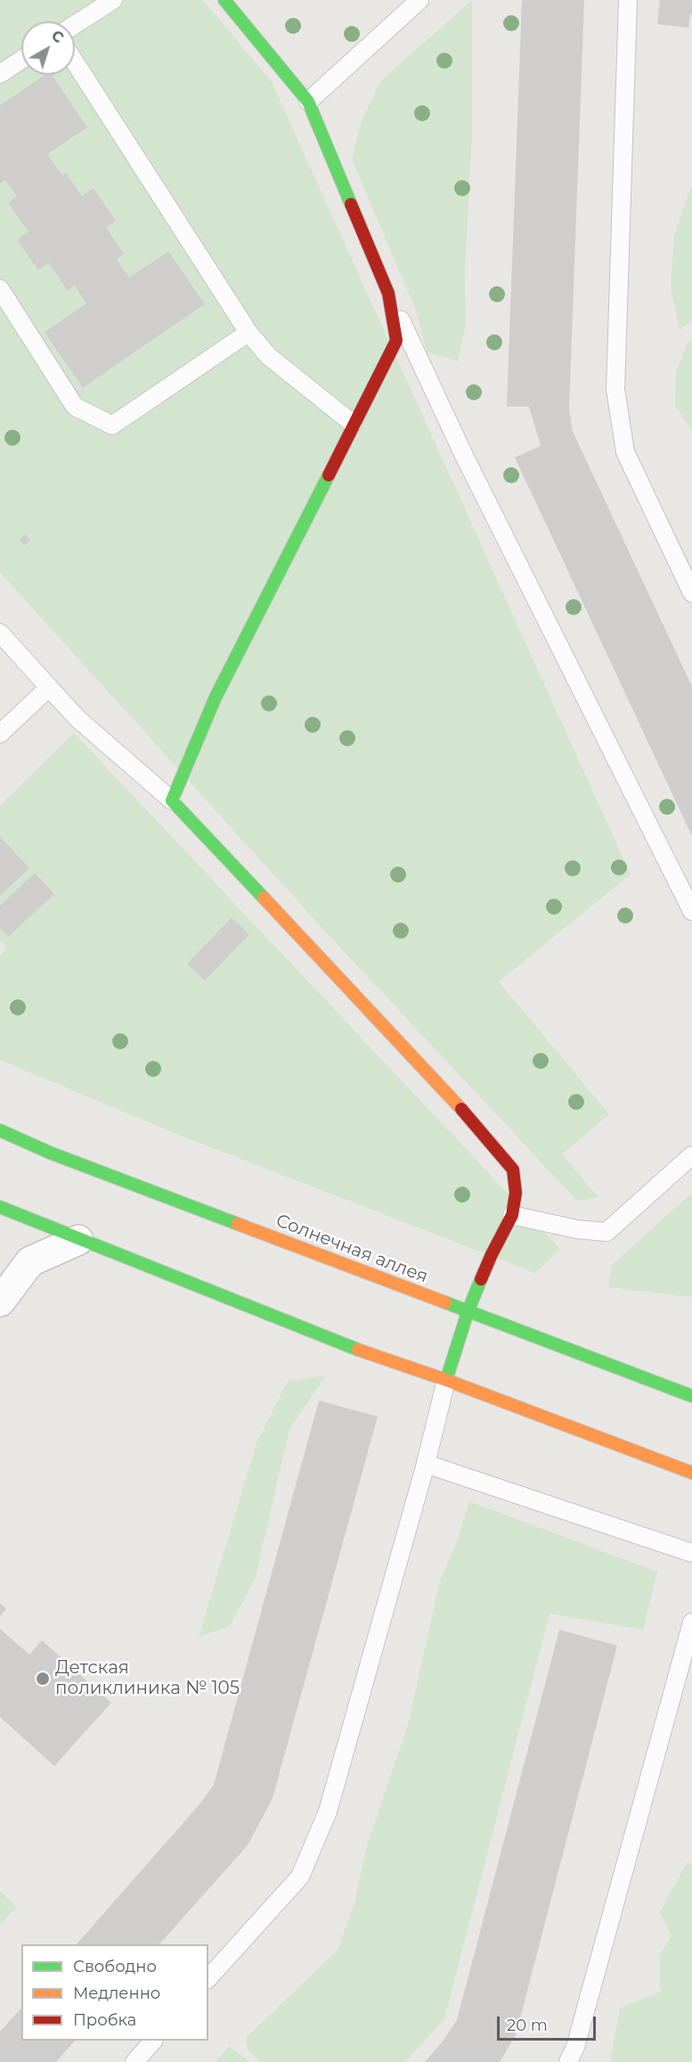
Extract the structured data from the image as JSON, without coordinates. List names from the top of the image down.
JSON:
{
  "streets": {
    "street": ["Солнечная аллея"]
  },
  "places": ["Детская поликлиника № 105"],
  "legend": ["Свободно", "Медленно", "Пробка"],
  "scale_bar": "20 m",
  "north": "top right"
}
